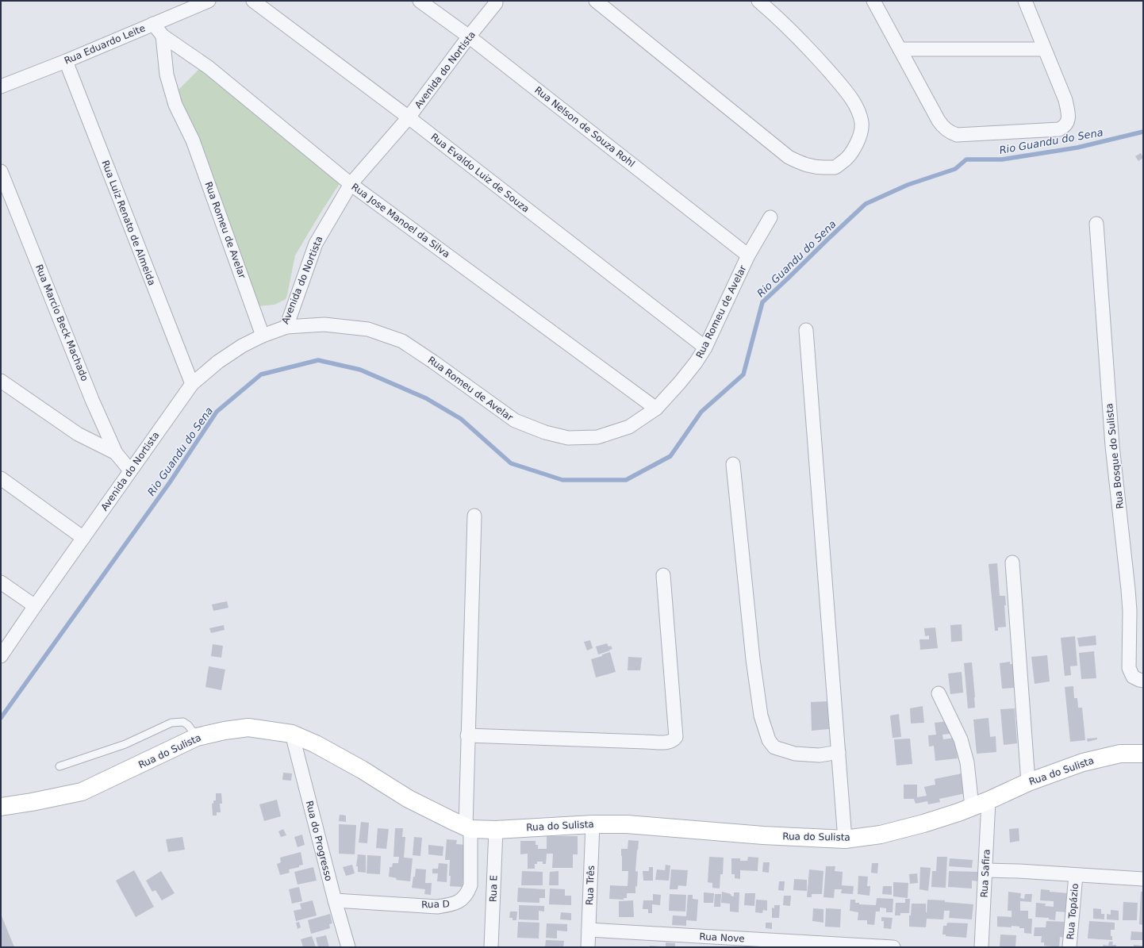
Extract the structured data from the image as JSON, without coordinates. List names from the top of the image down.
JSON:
{
  "streets": {
    "street": [
      "Rua Eduardo Leite",
      "Avenida do Nortista",
      "Rua Nelson de Souza Rohl",
      "Rua Evaldo Luiz de Souza",
      "Rua Jose Manoel da Silva",
      "Rua Luiz Renato de Almeida",
      "Rua Romeu de Avelar",
      "Rua Marcio Beck Machado",
      "Rua Bosque do Sulista",
      "Rua do Sulista",
      "Rua do Progresso",
      "Rua Safira",
      "Rua Três",
      "Rua E",
      "Rua D",
      "Rua Topázio",
      "Rua Nove"
    ]
  },
  "crossings": [
    ["Rua Eduardo Leite", "Rua Jose Manoel da Silva"],
    ["Rua Eduardo Leite", "Rua Luiz Renato de Almeida"],
    ["Avenida do Nortista", "Rua Nelson de Souza Rohl"],
    ["Avenida do Nortista", "Rua Evaldo Luiz de Souza"],
    ["Avenida do Nortista", "Rua Jose Manoel da Silva"],
    ["Avenida do Nortista", "Rua Luiz Renato de Almeida"],
    ["Avenida do Nortista", "Rua Romeu de Avelar"],
    ["Avenida do Nortista", "Rua Marcio Beck Machado"],
    ["Rua Nelson de Souza Rohl", "Rua Romeu de Avelar"],
    ["Rua Evaldo Luiz de Souza", "Rua Romeu de Avelar"],
    ["Rua Jose Manoel da Silva", "Rua Romeu de Avelar"],
    ["Rua do Sulista", "Rua do Progresso"],
    ["Rua do Sulista", "Rua Safira"],
    ["Rua do Sulista", "Rua Três"],
    ["Rua do Sulista", "Rua E"],
    ["Rua do Sulista", "Rua D"],
    ["Rua do Progresso", "Rua D"],
    ["Rua Três", "Rua Nove"]
  ],
  "water": ["Rio Guandu do Sena"]
}
